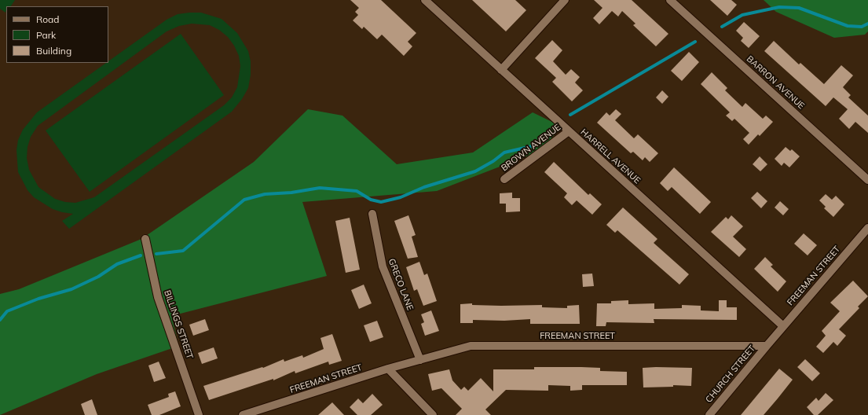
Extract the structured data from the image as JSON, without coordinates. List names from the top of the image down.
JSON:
{
  "streets": {
    "street": [
      "BARRON AVENUE",
      "BROWN AVENUE",
      "HARRELL AVENUE",
      "FREEMAN STREET",
      "GRECO LANE",
      "BILLINGS STREET",
      "CHURCH STREET"
    ]
  },
  "crossings": [
    ["BROWN AVENUE", "HARRELL AVENUE"],
    ["HARRELL AVENUE", "FREEMAN STREET"],
    ["FREEMAN STREET", "GRECO LANE"],
    ["FREEMAN STREET", "CHURCH STREET"]
  ],
  "legend": ["Road", "Park", "Building"]
}
